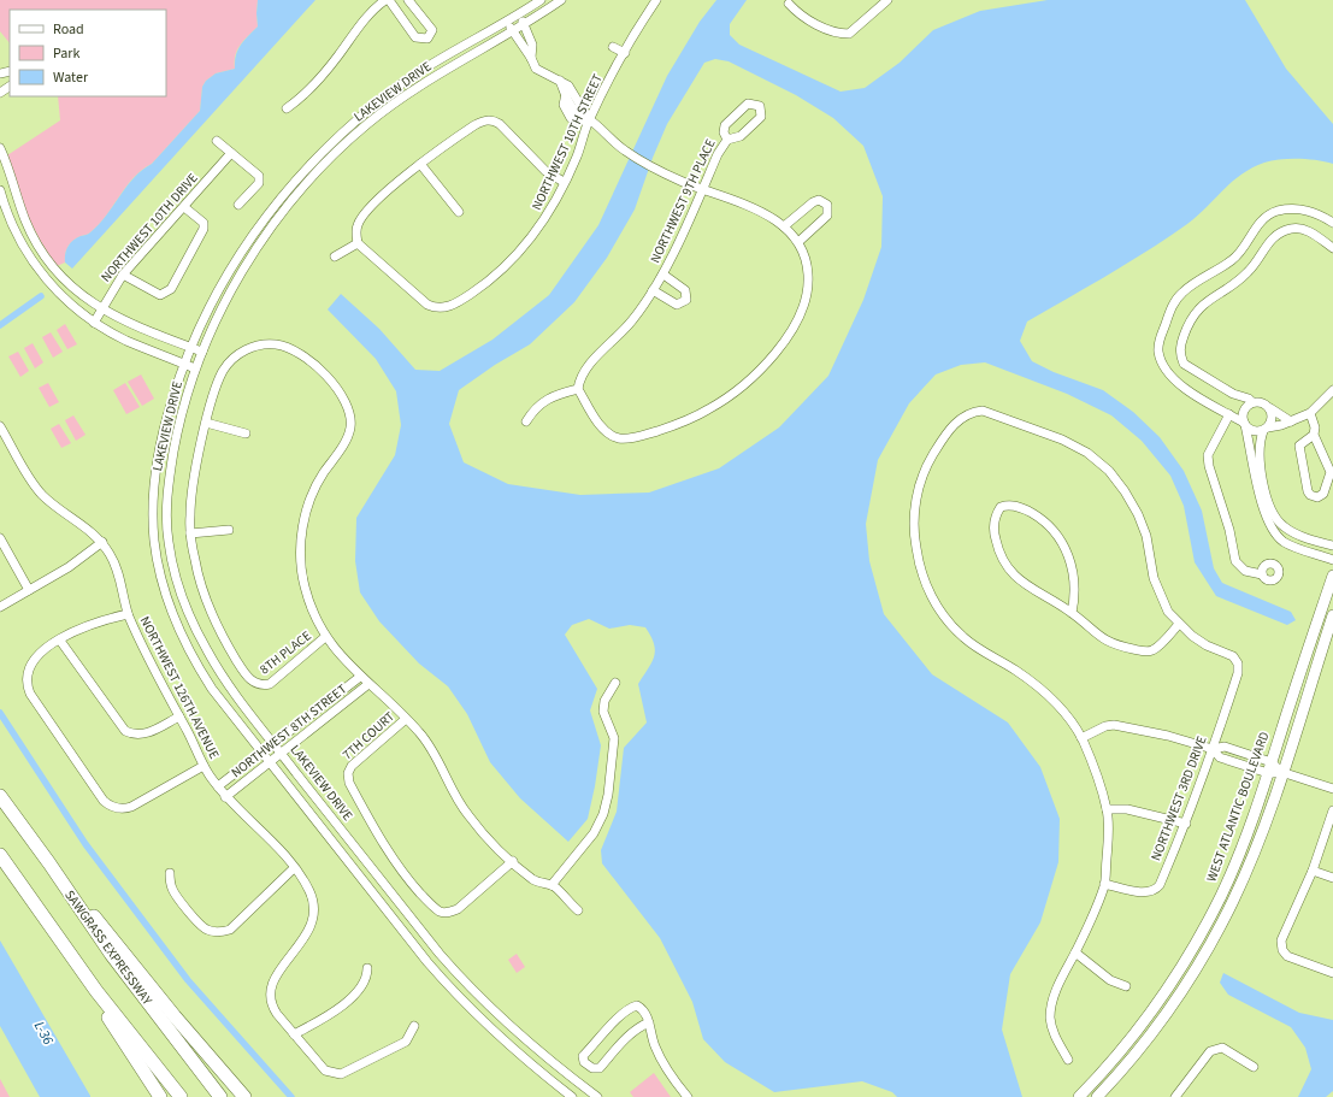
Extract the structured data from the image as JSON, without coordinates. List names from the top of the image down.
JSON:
{
  "streets": {
    "highway": ["SAWGRASS EXPRESSWAY"],
    "main road": ["WEST ATLANTIC BOULEVARD"],
    "street": [
      "LAKEVIEW DRIVE",
      "NORTHWEST 10TH STREET",
      "NORTHWEST 9TH PLACE",
      "NORTHWEST 10TH DRIVE",
      "8TH PLACE",
      "NORTHWEST 126TH AVENUE",
      "NORTHWEST 8TH STREET",
      "7TH COURT",
      "NORTHWEST 3RD DRIVE"
    ]
  },
  "crossings": [
    ["LAKEVIEW DRIVE", "NORTHWEST 8TH STREET"],
    ["NORTHWEST 126TH AVENUE", "NORTHWEST 8TH STREET"]
  ],
  "water": ["L-36"],
  "legend": ["Road", "Park", "Water"]
}
